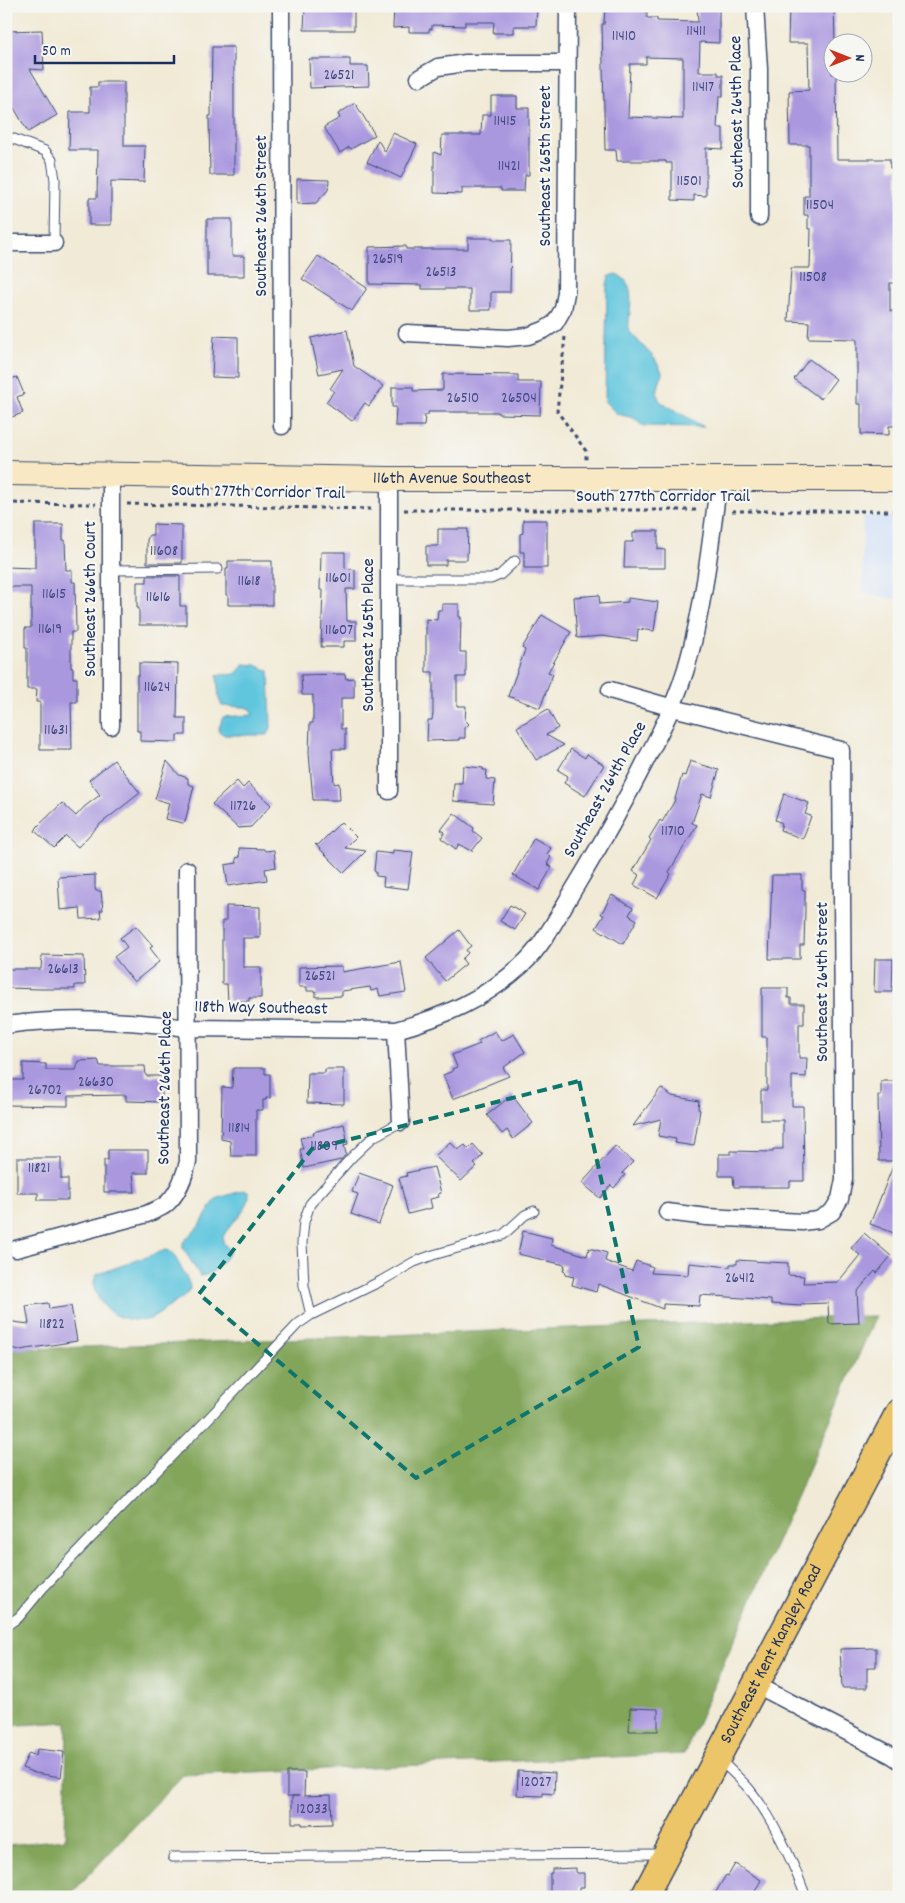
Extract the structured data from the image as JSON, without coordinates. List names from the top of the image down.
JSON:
{
  "streets": {
    "main road": ["116th Avenue Southeast", "Southeast Kent Kangley Road"],
    "street": [
      "Southeast 264th Place",
      "Southeast 265th Street",
      "Southeast 266th Street",
      "Southeast 266th Court",
      "Southeast 265th Place",
      "Southeast 264th Street",
      "118th Way Southeast",
      "Southeast 266th Place"
    ],
    "path": ["South 277th Corridor Trail"]
  },
  "crossings": [
    ["Southeast 264th Place", "116th Avenue Southeast"],
    ["Southeast 264th Place", "South 277th Corridor Trail"],
    ["Southeast 264th Place", "Southeast 264th Street"],
    ["Southeast 264th Place", "118th Way Southeast"],
    ["116th Avenue Southeast", "Southeast 266th Court"],
    ["116th Avenue Southeast", "Southeast 265th Place"],
    ["South 277th Corridor Trail", "Southeast 266th Court"],
    ["South 277th Corridor Trail", "Southeast 265th Place"],
    ["118th Way Southeast", "Southeast 266th Place"]
  ],
  "house_numbers": [
    "11411",
    "11410",
    "26521",
    "11417",
    "11415",
    "11421",
    "11501",
    "11504",
    "26519",
    "26513",
    "11508",
    "26510",
    "26504",
    "11608",
    "11601",
    "11618",
    "11615",
    "11616",
    "11619",
    "11607",
    "11624",
    "11631",
    "11726",
    "11710",
    "26613",
    "26521",
    "26630",
    "26702",
    "11814",
    "11809",
    "11821",
    "26412",
    "11822",
    "12027",
    "12033"
  ],
  "scale_bar": "50 m",
  "north": "right"
}
